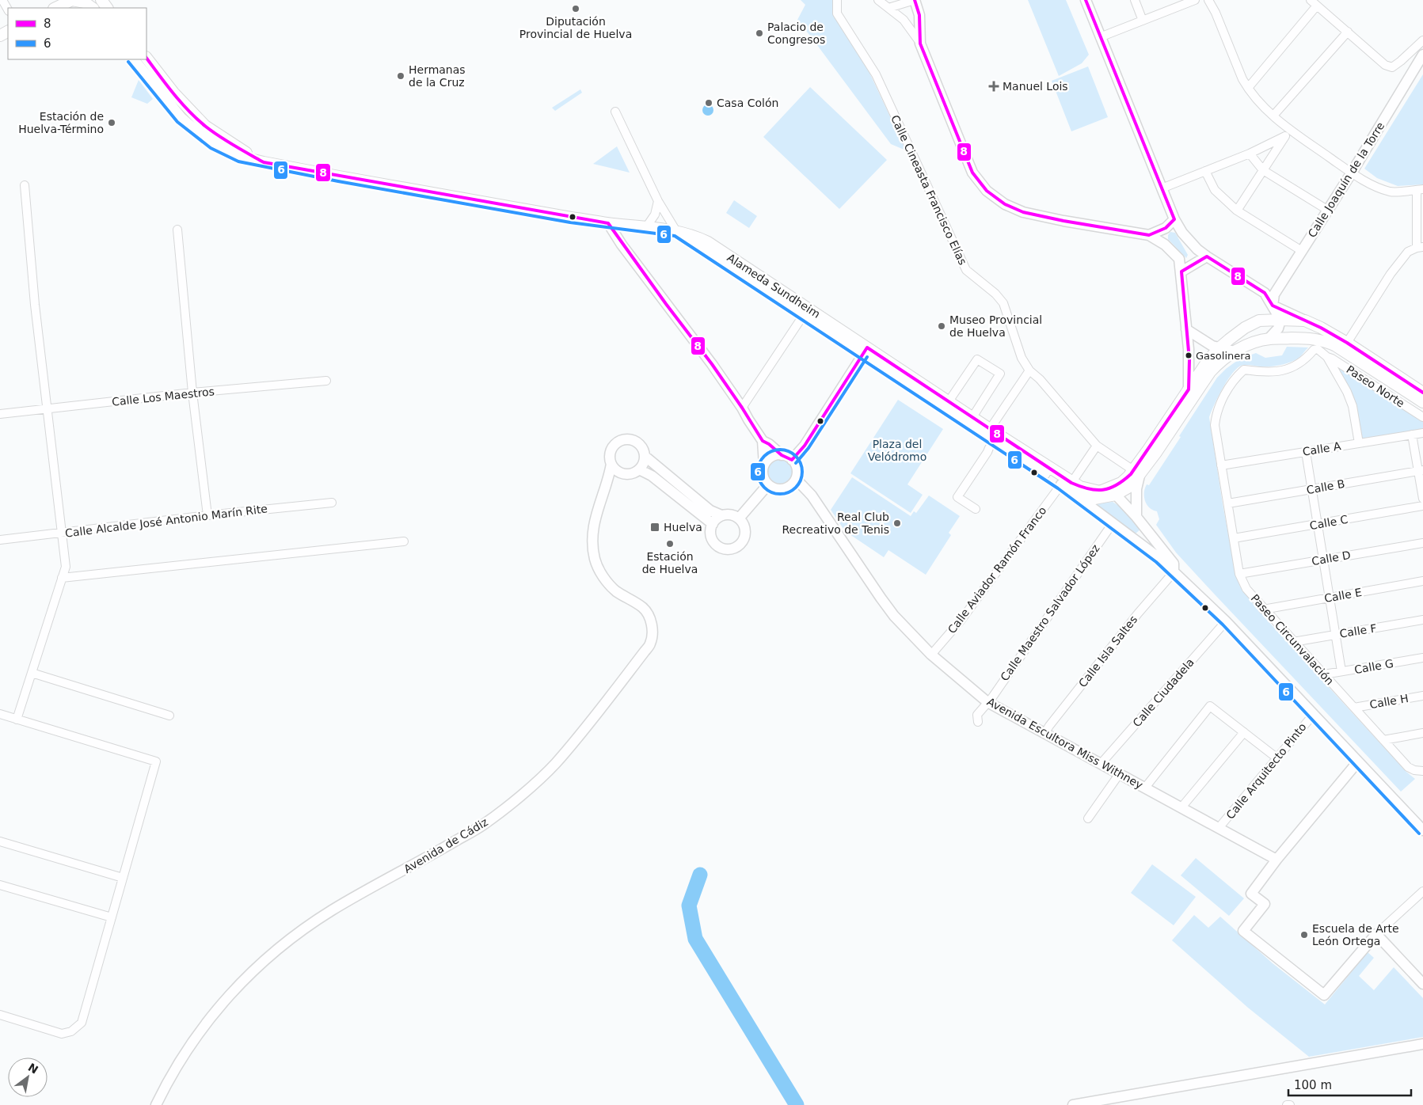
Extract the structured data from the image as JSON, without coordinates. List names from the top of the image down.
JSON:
{
  "streets": {
    "main road": ["Alameda Sundheim"],
    "street": [
      "Calle Joaquín de la Torre",
      "Calle Cineasta Francisco Elías",
      "Paseo Norte",
      "Calle Los Maestros",
      "Calle A",
      "Calle B",
      "Calle Alcalde José Antonio Marín Rite",
      "Calle C",
      "Calle D",
      "Calle Aviador Ramón Franco",
      "Calle E",
      "Calle Maestro Salvador López",
      "Calle F",
      "Paseo Circunvalación",
      "Calle Isla Saltes",
      "Calle G",
      "Calle Ciudadela",
      "Calle H",
      "Avenida Escultora Miss Withney",
      "Calle Arquitecto Pinto",
      "Avenida de Cádiz"
    ]
  },
  "crossings": [
    ["Calle Cineasta Francisco Elías", "Calle Aviador Ramón Franco"],
    ["Alameda Sundheim", "Calle Aviador Ramón Franco"],
    ["Paseo Norte", "Calle A"],
    ["Paseo Norte", "Paseo Circunvalación"],
    ["Calle A", "Paseo Circunvalación"],
    ["Calle B", "Paseo Circunvalación"],
    ["Calle C", "Paseo Circunvalación"],
    ["Calle D", "Paseo Circunvalación"],
    ["Calle Aviador Ramón Franco", "Avenida Escultora Miss Withney"],
    ["Calle E", "Paseo Circunvalación"],
    ["Calle Maestro Salvador López", "Avenida Escultora Miss Withney"],
    ["Calle F", "Paseo Circunvalación"],
    ["Paseo Circunvalación", "Calle G"],
    ["Paseo Circunvalación", "Calle H"],
    ["Calle Isla Saltes", "Avenida Escultora Miss Withney"],
    ["Calle Ciudadela", "Avenida Escultora Miss Withney"],
    ["Avenida Escultora Miss Withney", "Calle Arquitecto Pinto"]
  ],
  "parks": ["Plaza del Velódromo"],
  "places": {
    "other": [
      "Diputación Provincial de Huelva",
      "Palacio de Congresos",
      "Hermanas de la Cruz",
      "Casa Colón",
      "Estación de Huelva-Término",
      "Museo Provincial de Huelva",
      "Gasolinera",
      "Real Club Recreativo de Tenis",
      "Estación de Huelva",
      "Escuela de Arte León Ortega"
    ],
    "health": ["Manuel Lois"],
    "transit": ["Huelva"]
  },
  "lines": ["transit line 8", "transit line 6"],
  "legend": ["8", "6"],
  "scale_bar": "100 m",
  "north": "top right"
}
